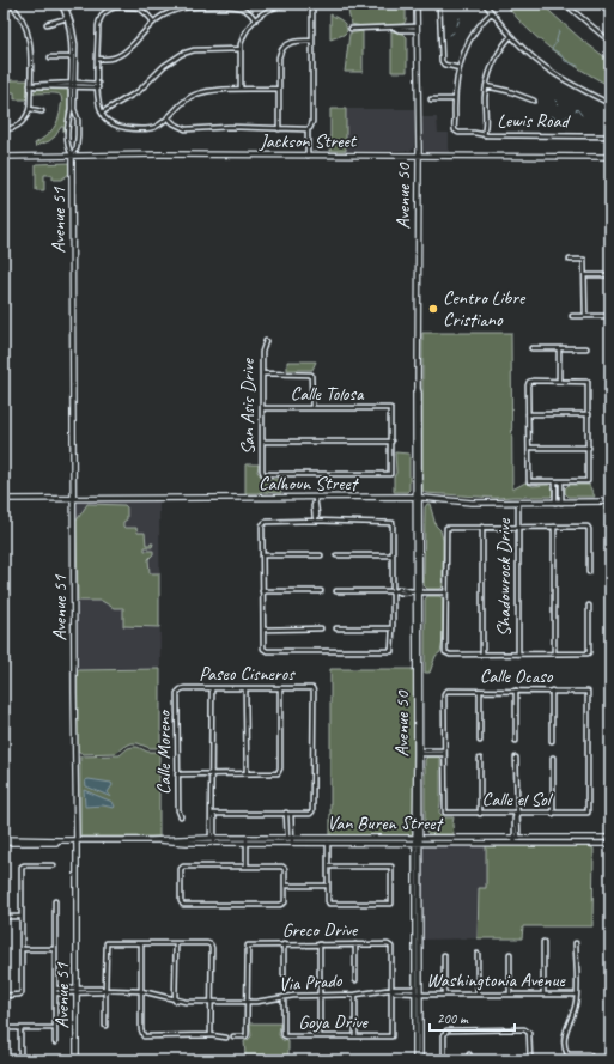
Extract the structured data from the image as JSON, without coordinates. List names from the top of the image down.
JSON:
{
  "streets": {
    "street": [
      "Lewis Road",
      "Jackson Street",
      "Avenue 50",
      "Avenue 51",
      "Calle Tolosa",
      "San Asis Drive",
      "Calhoun Street",
      "Shadowrock Drive",
      "Paseo Cisneros",
      "Calle Ocaso",
      "Calle Moreno",
      "Calle el Sol",
      "Van Buren Street",
      "Greco Drive",
      "Washingtonia Avenue",
      "Via Prado",
      "Goya Drive"
    ]
  },
  "crossings": [
    ["Jackson Street", "Avenue 50"],
    ["Jackson Street", "Avenue 51"],
    ["Avenue 50", "Calhoun Street"],
    ["Avenue 50", "Van Buren Street"],
    ["Avenue 50", "Washingtonia Avenue"],
    ["Avenue 50", "Via Prado"],
    ["Avenue 51", "Calhoun Street"],
    ["Avenue 51", "Van Buren Street"],
    ["Avenue 51", "Via Prado"],
    ["Calle Tolosa", "San Asis Drive"],
    ["Calhoun Street", "Shadowrock Drive"],
    ["Paseo Cisneros", "Calle Moreno"],
    ["Calle Ocaso", "Calle el Sol"],
    ["Greco Drive", "Via Prado"],
    ["Greco Drive", "Goya Drive"],
    ["Washingtonia Avenue", "Via Prado"],
    ["Via Prado", "Goya Drive"]
  ],
  "places": ["Centro Libre Cristiano"],
  "scale_bar": "200 m"
}
